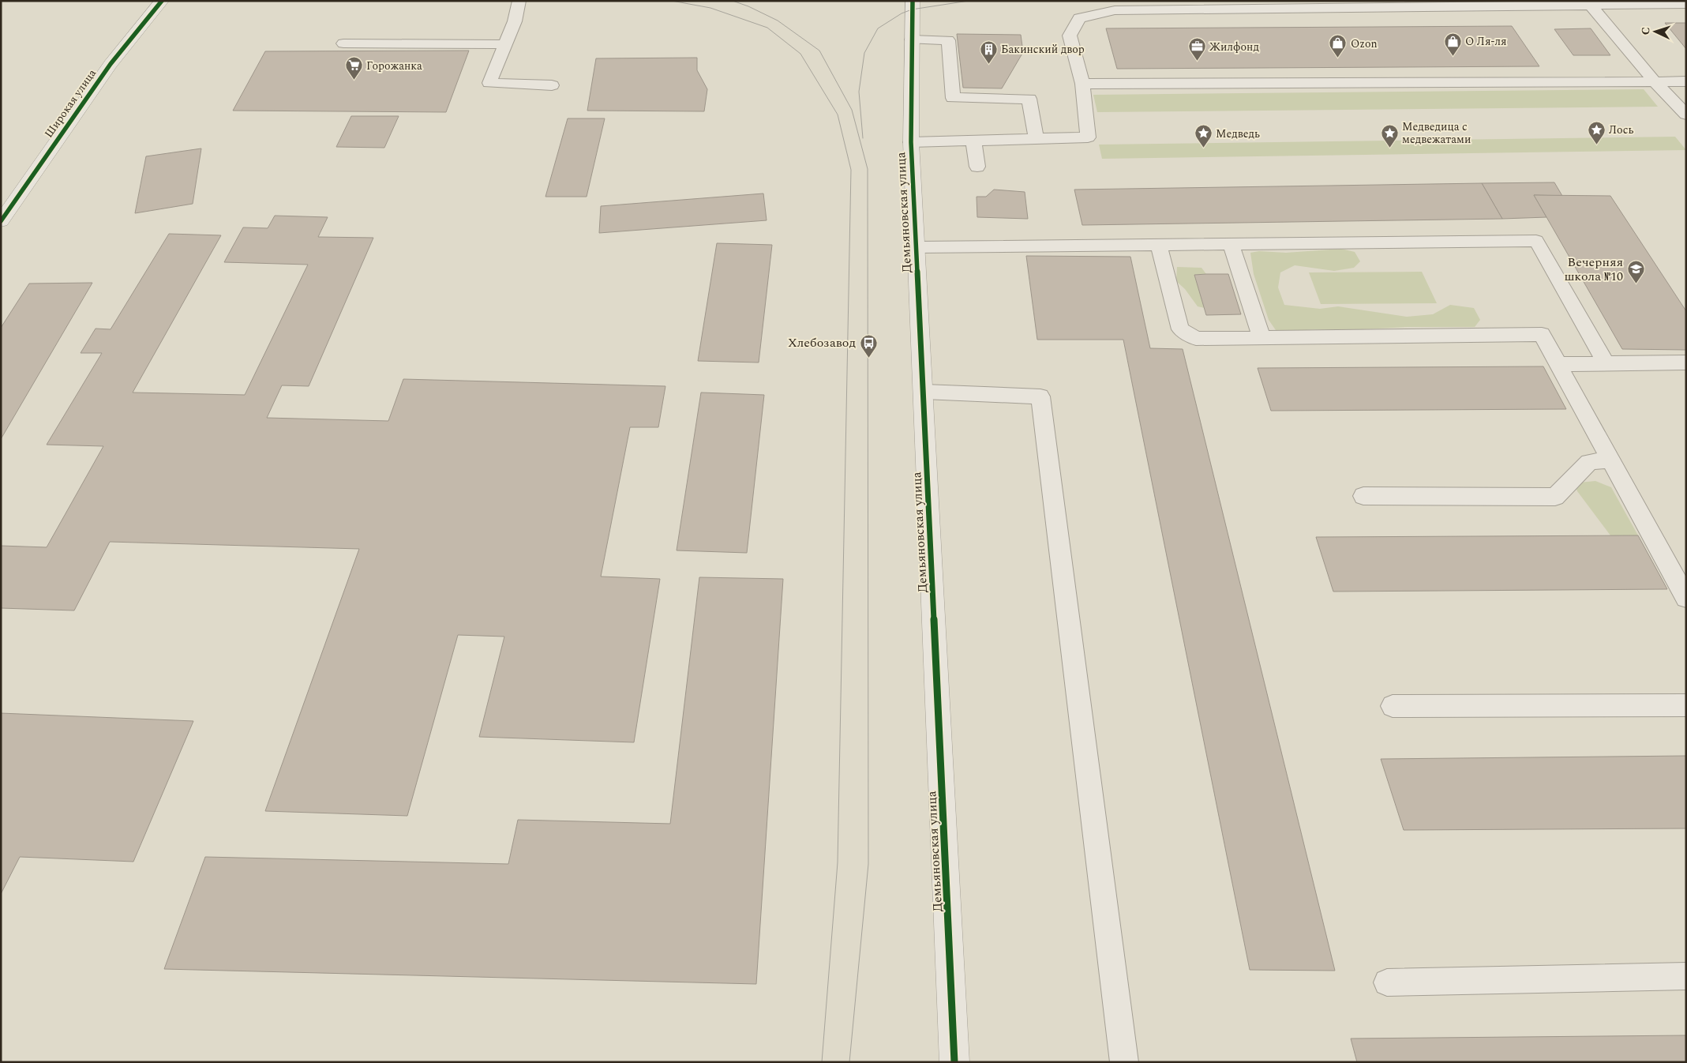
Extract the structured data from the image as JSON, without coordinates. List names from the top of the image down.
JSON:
{
  "streets": {
    "street": ["Широкая улица", "Демьяновская улица"]
  },
  "places": {
    "shop": ["О Ля-ля", "Ozon"],
    "office": ["Жилфонд"],
    "building": ["Бакинский двор"],
    "supermarket": ["Горожанка"],
    "place": ["Лось", "Медведица с медвежатами", "Медведь"],
    "school or university": ["Вечерняя школа №10"],
    "bus stop": ["Хлебозавод"]
  },
  "north": "left"
}
